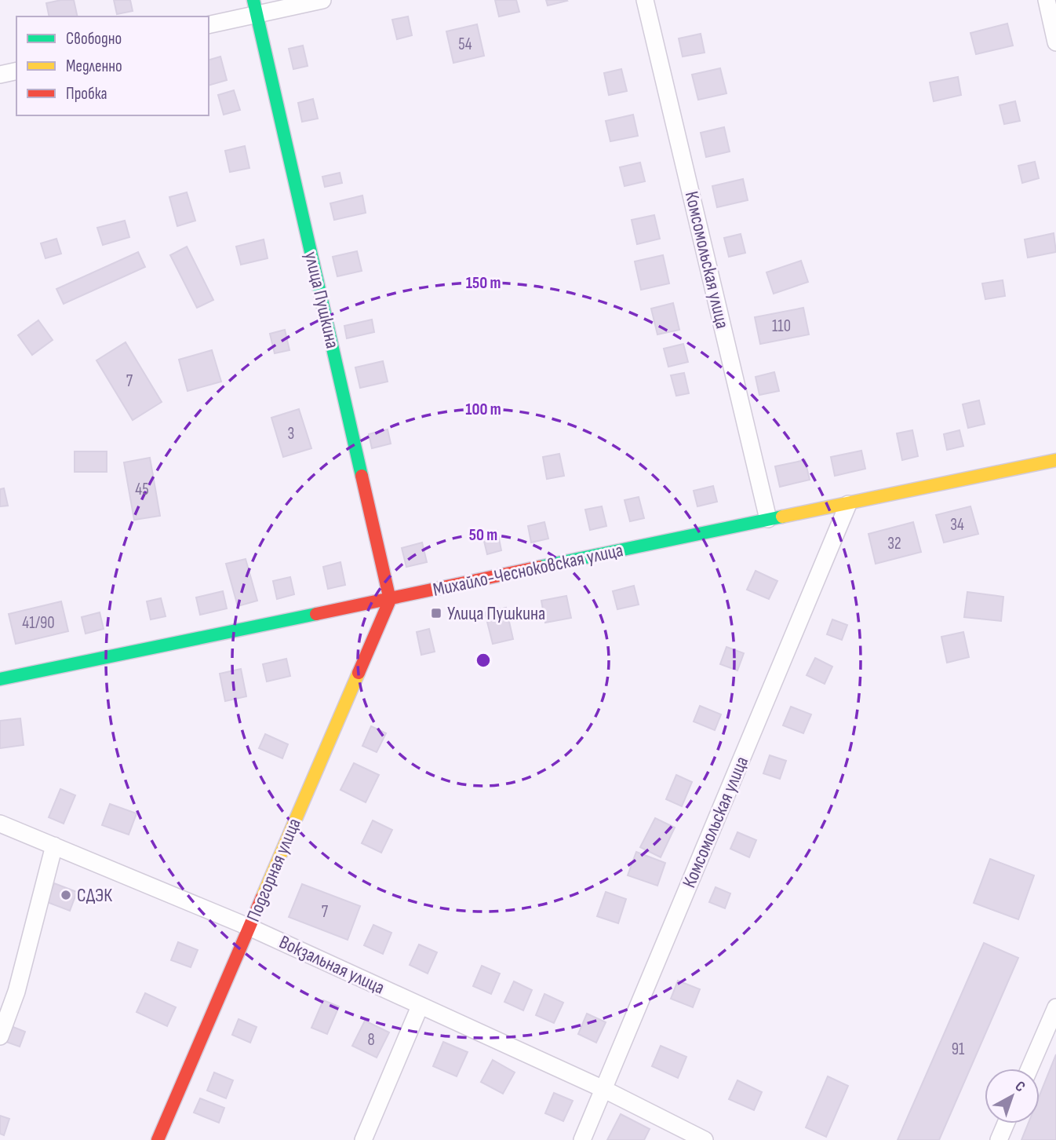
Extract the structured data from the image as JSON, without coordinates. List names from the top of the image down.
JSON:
{
  "streets": {
    "street": [
      "Комсомольская улица",
      "улица Пушкина",
      "Михайло-Чесноковская улица",
      "Подгорная улица",
      "Вокзальная улица"
    ]
  },
  "crossings": [
    ["Комсомольская улица", "Михайло-Чесноковская улица"],
    ["Комсомольская улица", "Вокзальная улица"],
    ["улица Пушкина", "Михайло-Чесноковская улица"],
    ["улица Пушкина", "Подгорная улица"],
    ["Михайло-Чесноковская улица", "Подгорная улица"],
    ["Подгорная улица", "Вокзальная улица"]
  ],
  "places": {
    "transit": ["Улица Пушкина"],
    "other": ["СДЭК"]
  },
  "house_numbers": [
    "54",
    "110",
    "7",
    "3",
    "45",
    "34",
    "32",
    "41/90",
    "7",
    "8",
    "91"
  ],
  "legend": ["Свободно", "Медленно", "Пробка"],
  "north": "top right",
  "rings": ["150 m", "100 m", "50 m"]
}
